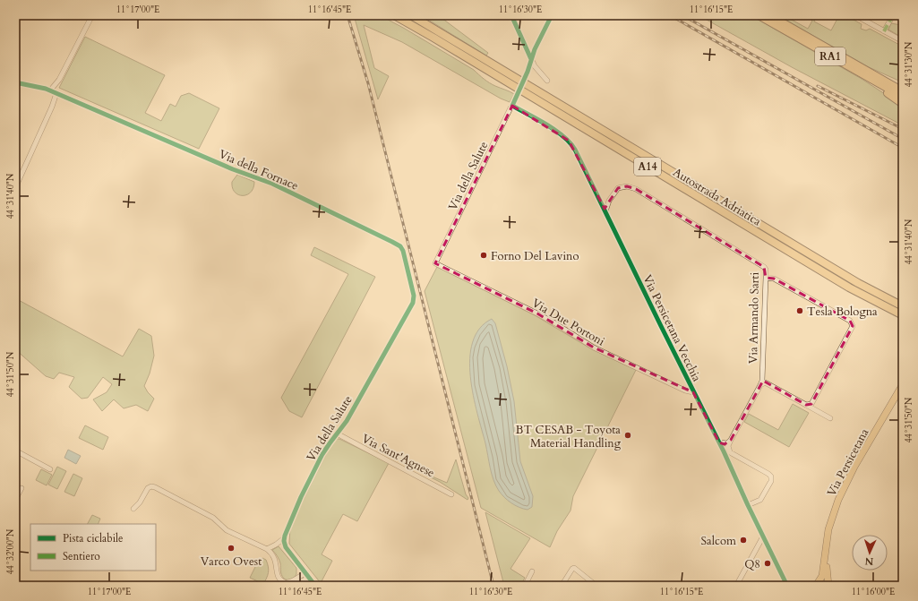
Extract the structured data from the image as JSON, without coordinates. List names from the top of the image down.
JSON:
{
  "streets": {
    "highway": ["RA1", "A14", "Autostrada Adriatica"],
    "main road": ["Via Persicetana"],
    "street": [
      "Via della Fornace",
      "Via della Salute",
      "Via Armando Sarti",
      "Via Due Portoni",
      "Via Persicetana Vecchia",
      "Via Sant'Agnese"
    ]
  },
  "crossings": [
    ["Via della Fornace", "Via della Salute"],
    ["Via della Salute", "Via Due Portoni"],
    ["Via della Salute", "Via Persicetana Vecchia"],
    ["Via della Salute", "Via Sant'Agnese"],
    ["Via Armando Sarti", "Via Persicetana Vecchia"],
    ["Via Due Portoni", "Via Persicetana Vecchia"]
  ],
  "places": [
    "Forno Del Lavino",
    "Tesla Bologna",
    "BT CESAB - Toyota Material Handling",
    "Salcom",
    "Varco Ovest",
    "Q8"
  ],
  "legend": ["Pista ciclabile", "Sentiero"],
  "north": "bottom",
  "coordinates": [
    "11°17'00\"E",
    "11°16'45\"E",
    "11°16'30\"E",
    "11°16'15\"E",
    "44°31'30\"N",
    "44°31'40\"N",
    "44°31'50\"N",
    "44°32'00\"N",
    "11°16'00\"E"
  ]
}
